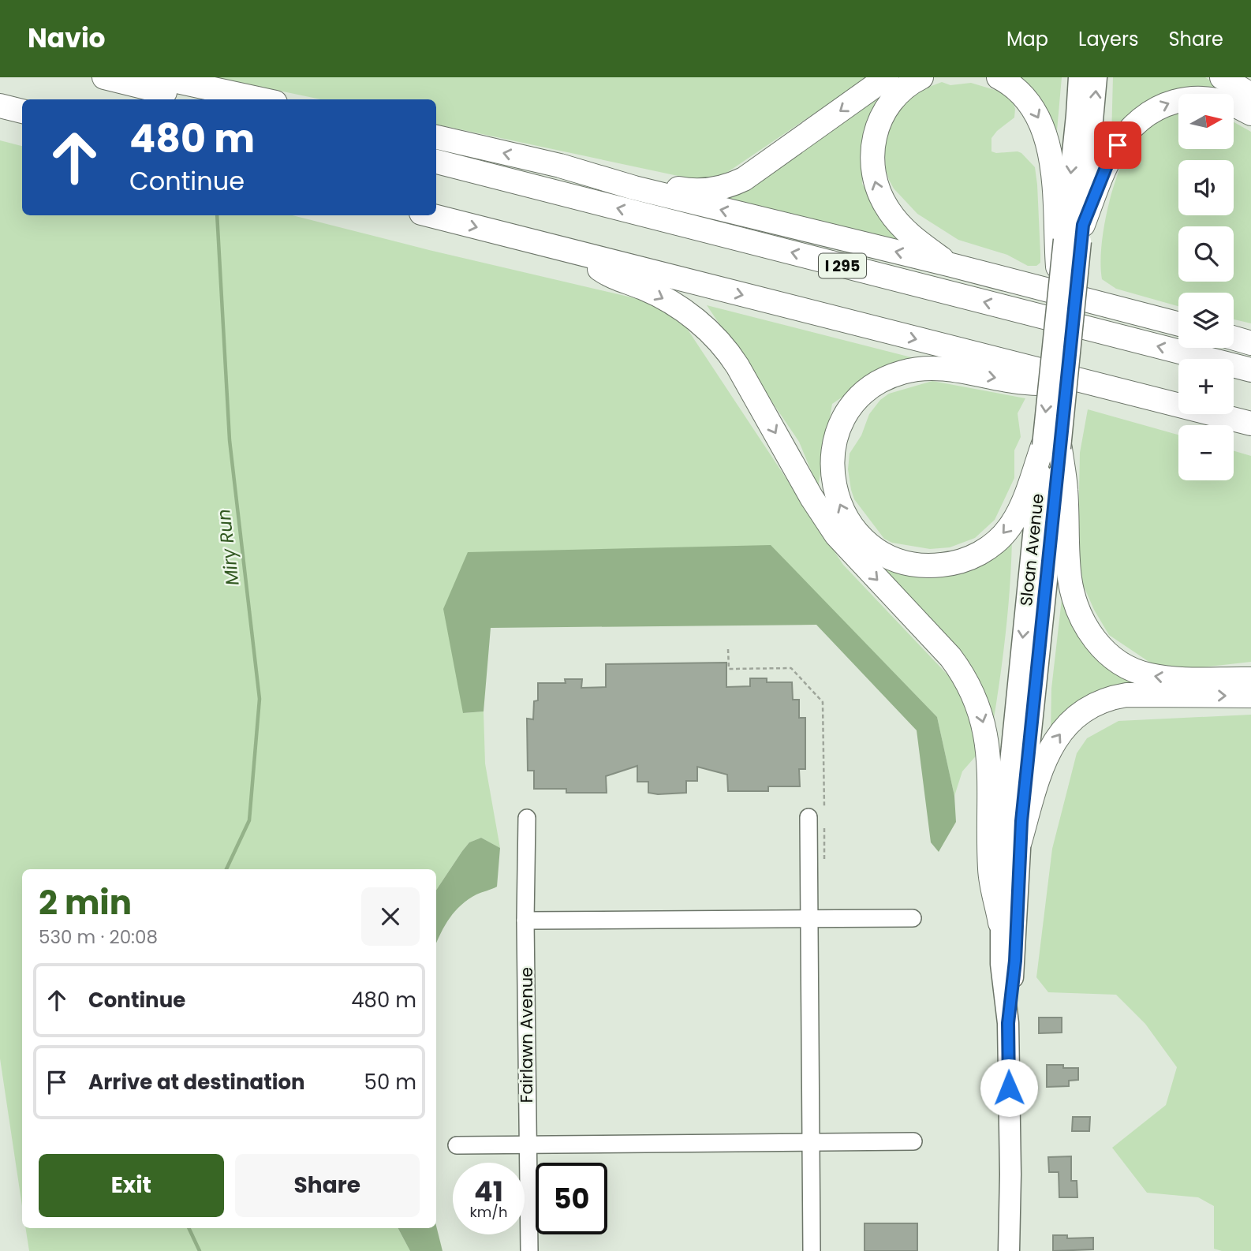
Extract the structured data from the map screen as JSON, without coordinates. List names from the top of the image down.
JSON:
{
  "streets": {
    "highway": ["I 295"],
    "main road": ["Sloan Avenue"],
    "street": ["Fairlawn Avenue"]
  },
  "water": ["Miry Run"],
  "north": "right",
  "page": {
    "header": "Navio",
    "nav": ["Map", "Layers", "Share"],
    "map_buttons": ["+", "−"],
    "turn": ["480 m", "Continue"],
    "heading": ["2 min", "530 m · 20:08"],
    "list": [
      {
        "name": "Continue",
        "value": "480 m"
      },
      {
        "name": "Arrive at destination",
        "value": "50 m"
      }
    ],
    "buttons": ["Exit", "Share"],
    "speed": "41 km/h",
    "limit": "50"
  }
}
